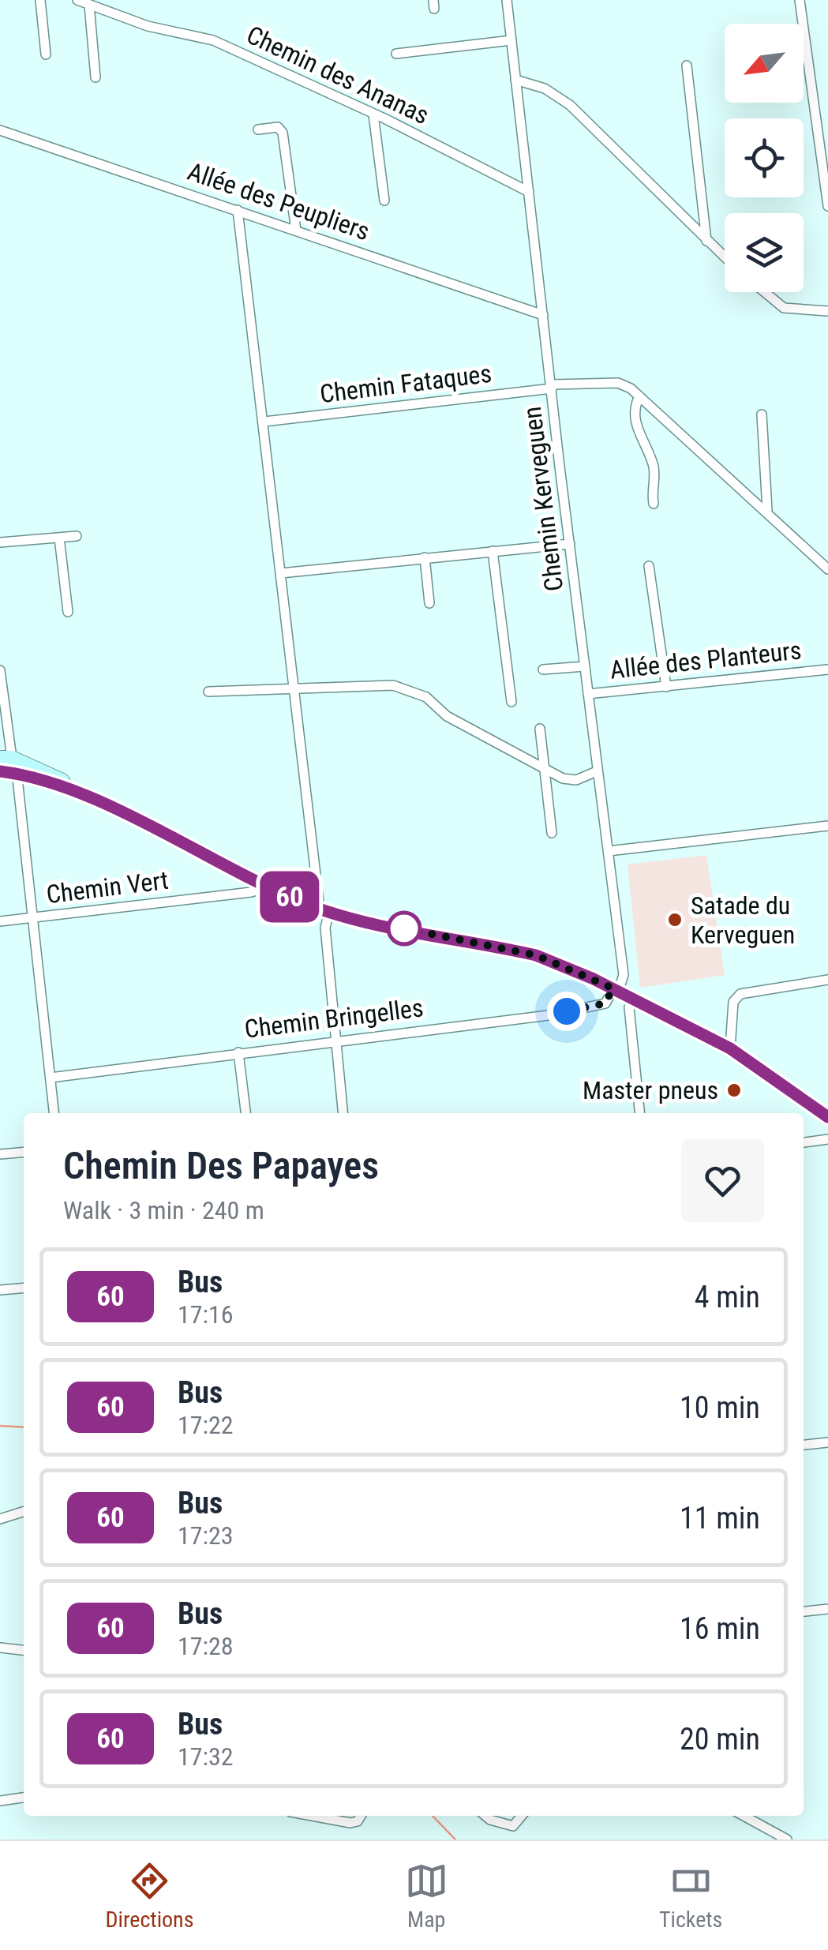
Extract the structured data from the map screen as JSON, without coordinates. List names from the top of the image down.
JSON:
{
  "streets": {
    "street": [
      "Chemin des Ananas",
      "Allée des Peupliers",
      "Chemin Fataques",
      "Chemin Kerveguen",
      "Allée des Planteurs",
      "Chemin Vert",
      "Chemin Bringelles"
    ]
  },
  "crossings": [
    ["Chemin des Ananas", "Chemin Kerveguen"],
    ["Allée des Peupliers", "Chemin Kerveguen"],
    ["Chemin Fataques", "Chemin Kerveguen"],
    ["Chemin Kerveguen", "Allée des Planteurs"],
    ["Chemin Kerveguen", "Chemin Bringelles"]
  ],
  "places": ["Satade du Kerveguen", "Master pneus"],
  "lines": ["bus line 60"],
  "north": "bottom left",
  "page": {
    "on_map": "60",
    "heading": ["Chemin Des Papayes", "Walk · 3 min · 240 m"],
    "list": [
      {
        "mark": "60",
        "name": "Bus",
        "note": "17:16",
        "value": "4 min"
      },
      {
        "mark": "60",
        "name": "Bus",
        "note": "17:22",
        "value": "10 min"
      },
      {
        "mark": "60",
        "name": "Bus",
        "note": "17:23",
        "value": "11 min"
      },
      {
        "mark": "60",
        "name": "Bus",
        "note": "17:28",
        "value": "16 min"
      },
      {
        "mark": "60",
        "name": "Bus",
        "note": "17:32",
        "value": "20 min"
      }
    ],
    "tabs": ["Directions", "Map", "Tickets"]
  }
}
